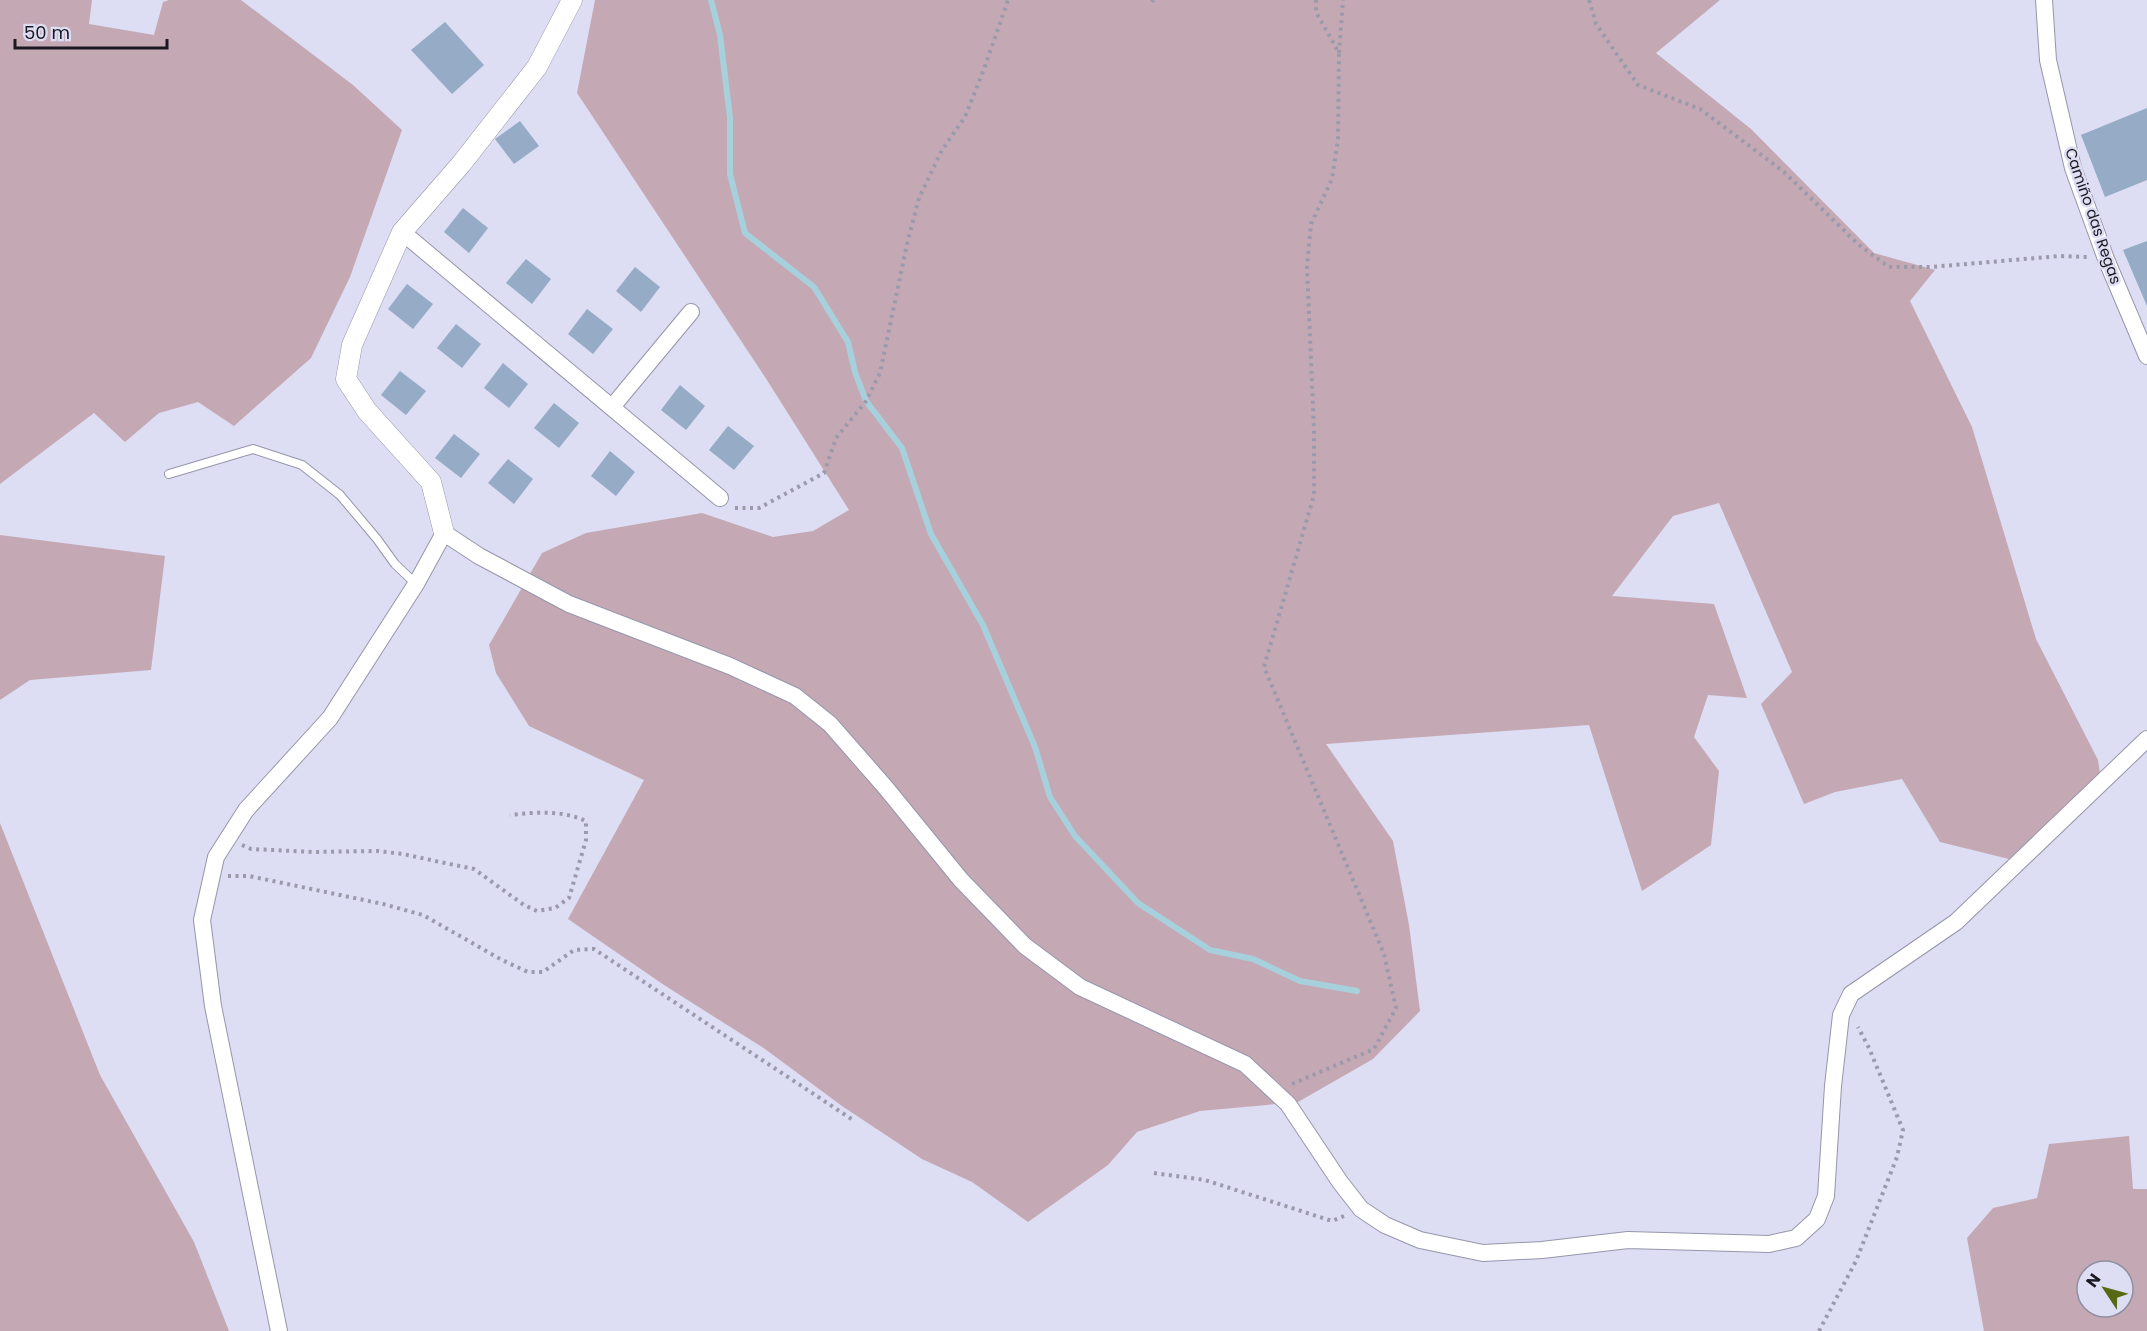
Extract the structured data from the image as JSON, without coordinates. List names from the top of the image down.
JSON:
{
  "streets": {
    "street": ["Camiño das Regas"]
  },
  "scale_bar": "50 m",
  "north": "top left"
}
